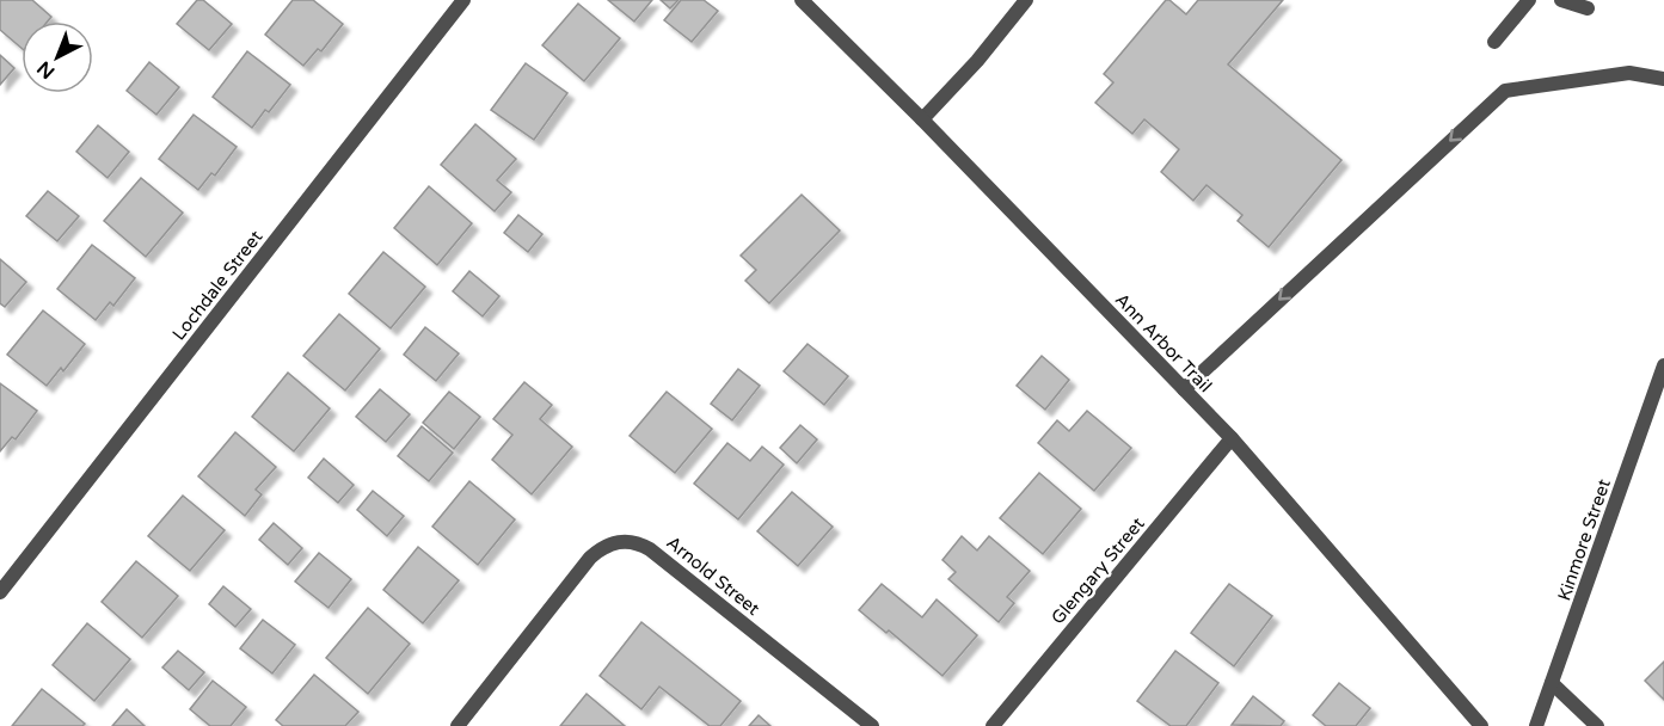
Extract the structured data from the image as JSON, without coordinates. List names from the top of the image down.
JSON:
{
  "streets": {
    "street": [
      "Lochdale Street",
      "Ann Arbor Trail",
      "Kinmore Street",
      "Glengary Street",
      "Arnold Street"
    ]
  },
  "crossings": [
    ["Ann Arbor Trail", "Glengary Street"]
  ],
  "north": "bottom left"
}
